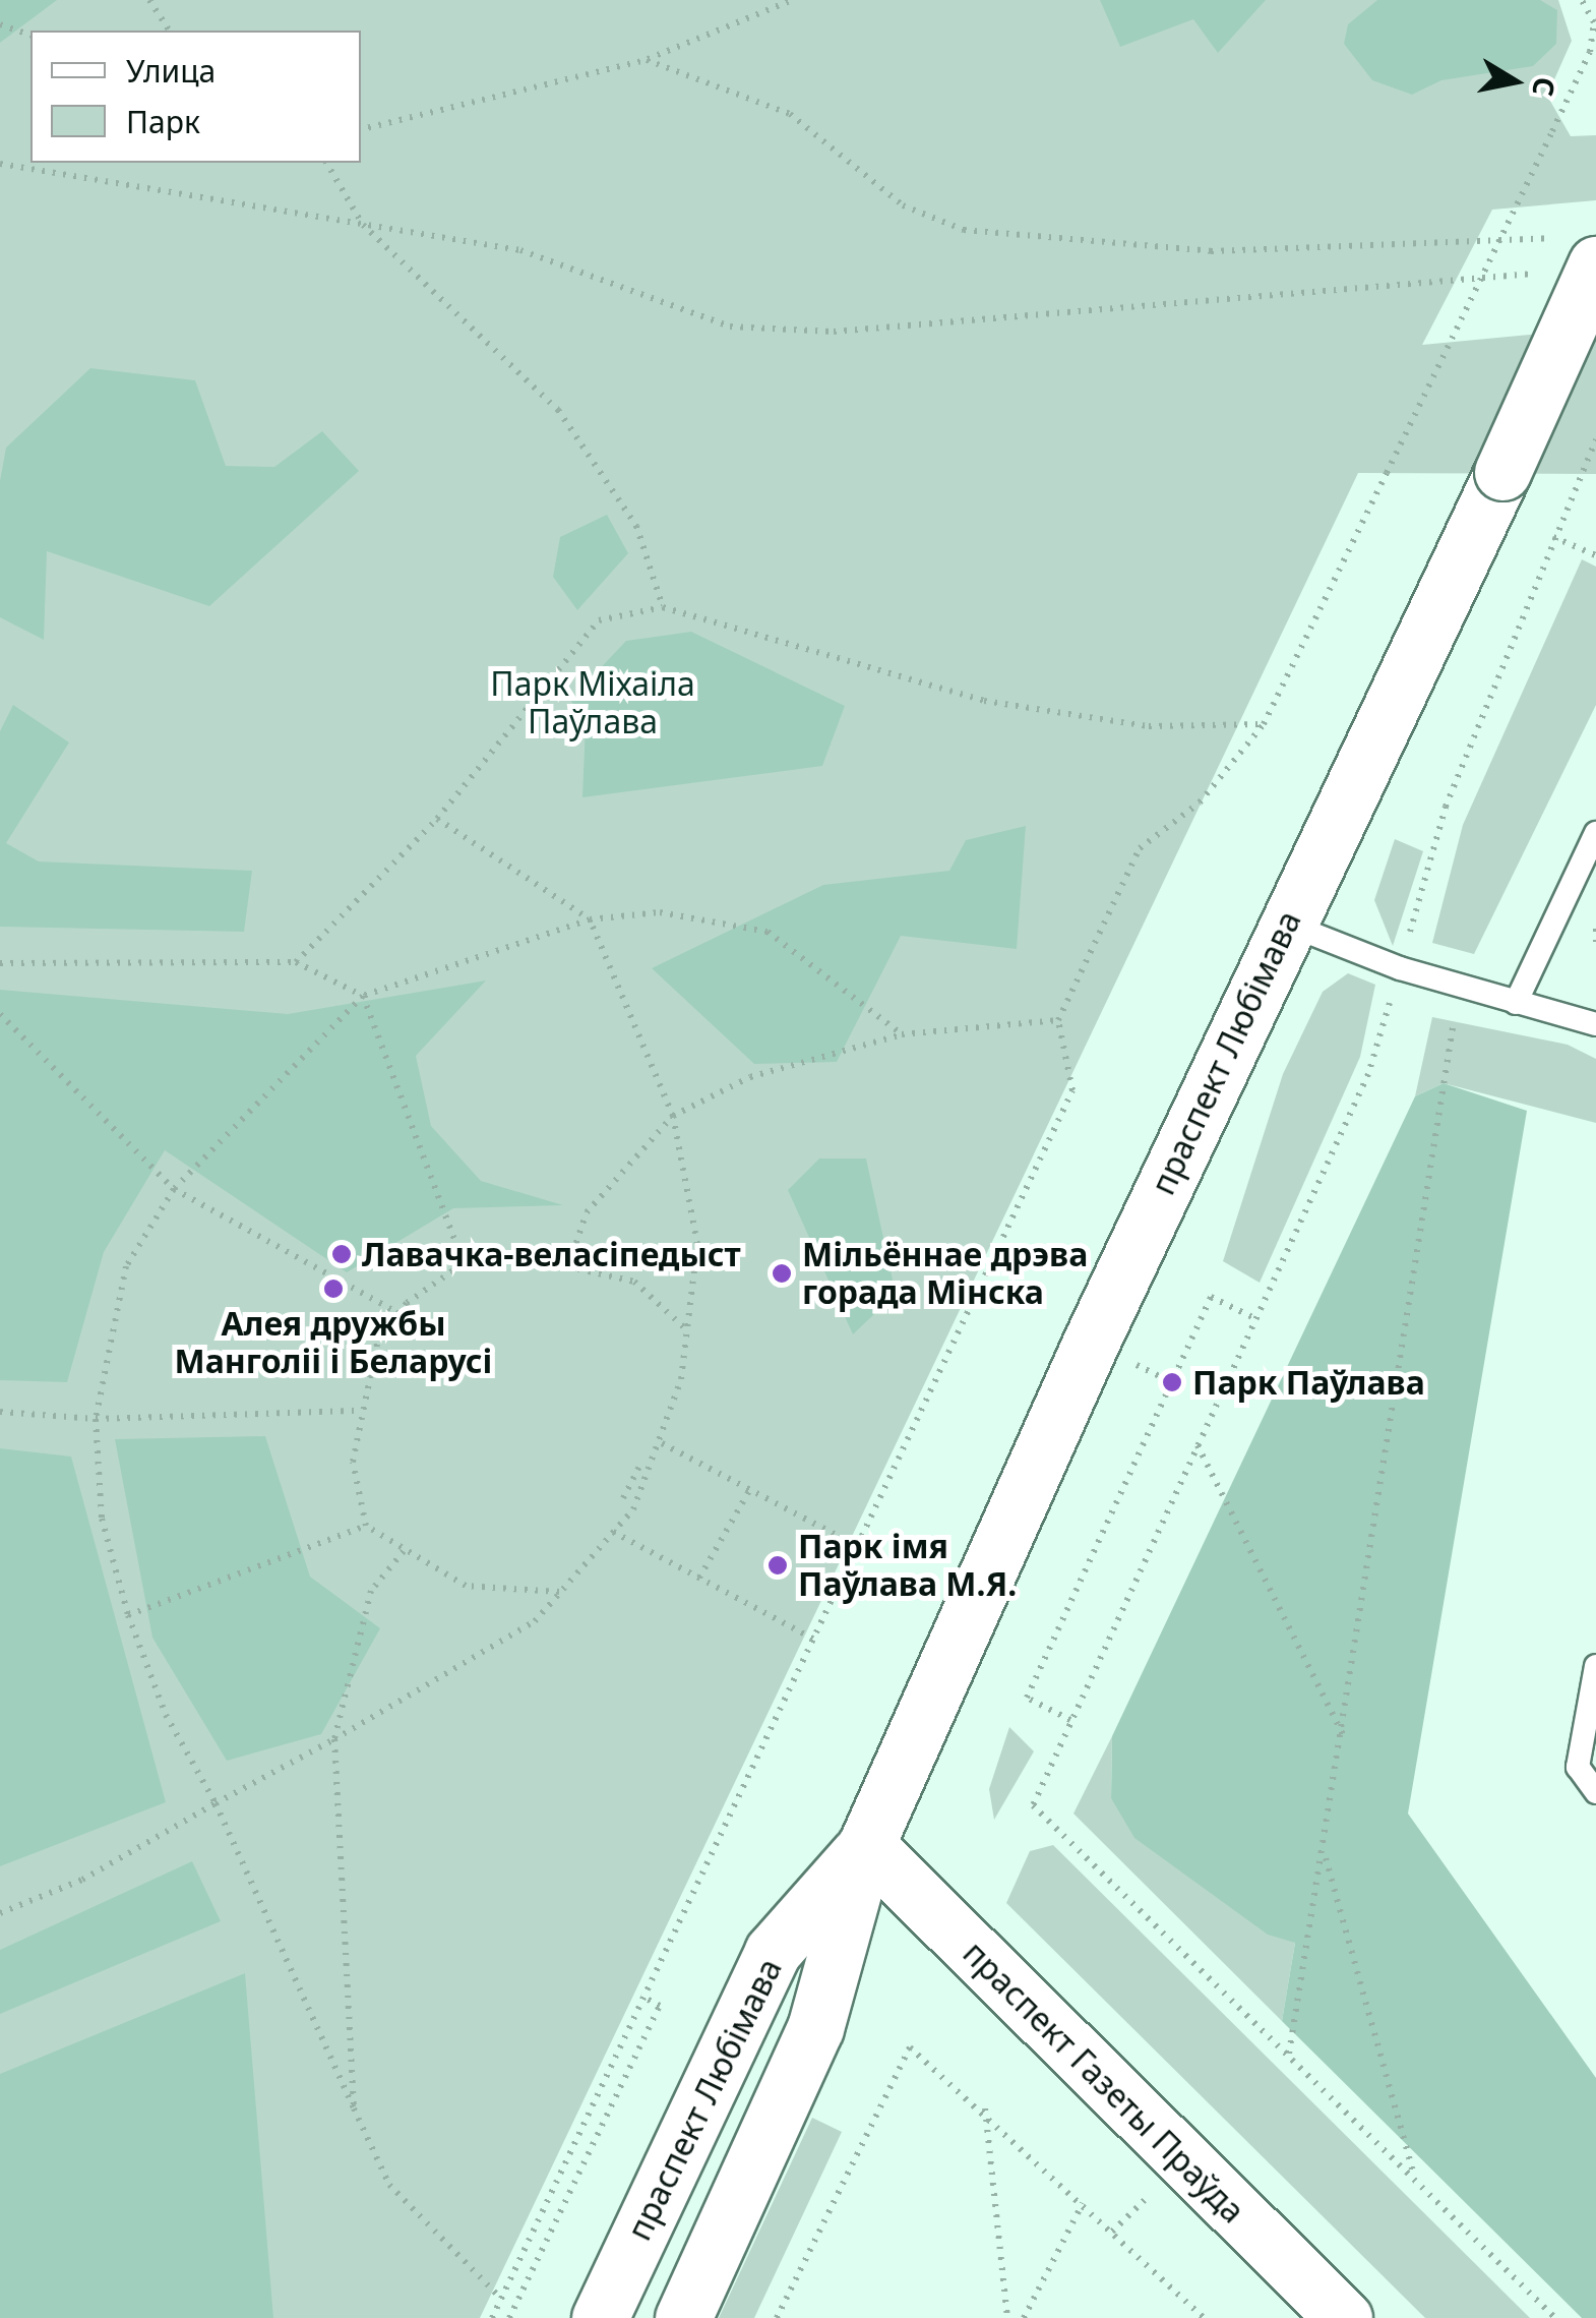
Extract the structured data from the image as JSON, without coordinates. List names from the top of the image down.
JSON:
{
  "streets": {
    "main road": ["праспект Любімава", "праспект Газеты Праўда"]
  },
  "crossings": [
    ["праспект Любімава", "праспект Газеты Праўда"]
  ],
  "parks": ["Парк Міхаіла Паўлава"],
  "places": [
    "Лавачка-веласіпедыст",
    "Мільённае дрэва горада Мінска",
    "Алея дружбы Манголіі і Беларусі",
    "Парк Паўлава",
    "Парк імя Паўлава М.Я."
  ],
  "legend": ["Улица", "Парк"],
  "north": "right"
}
